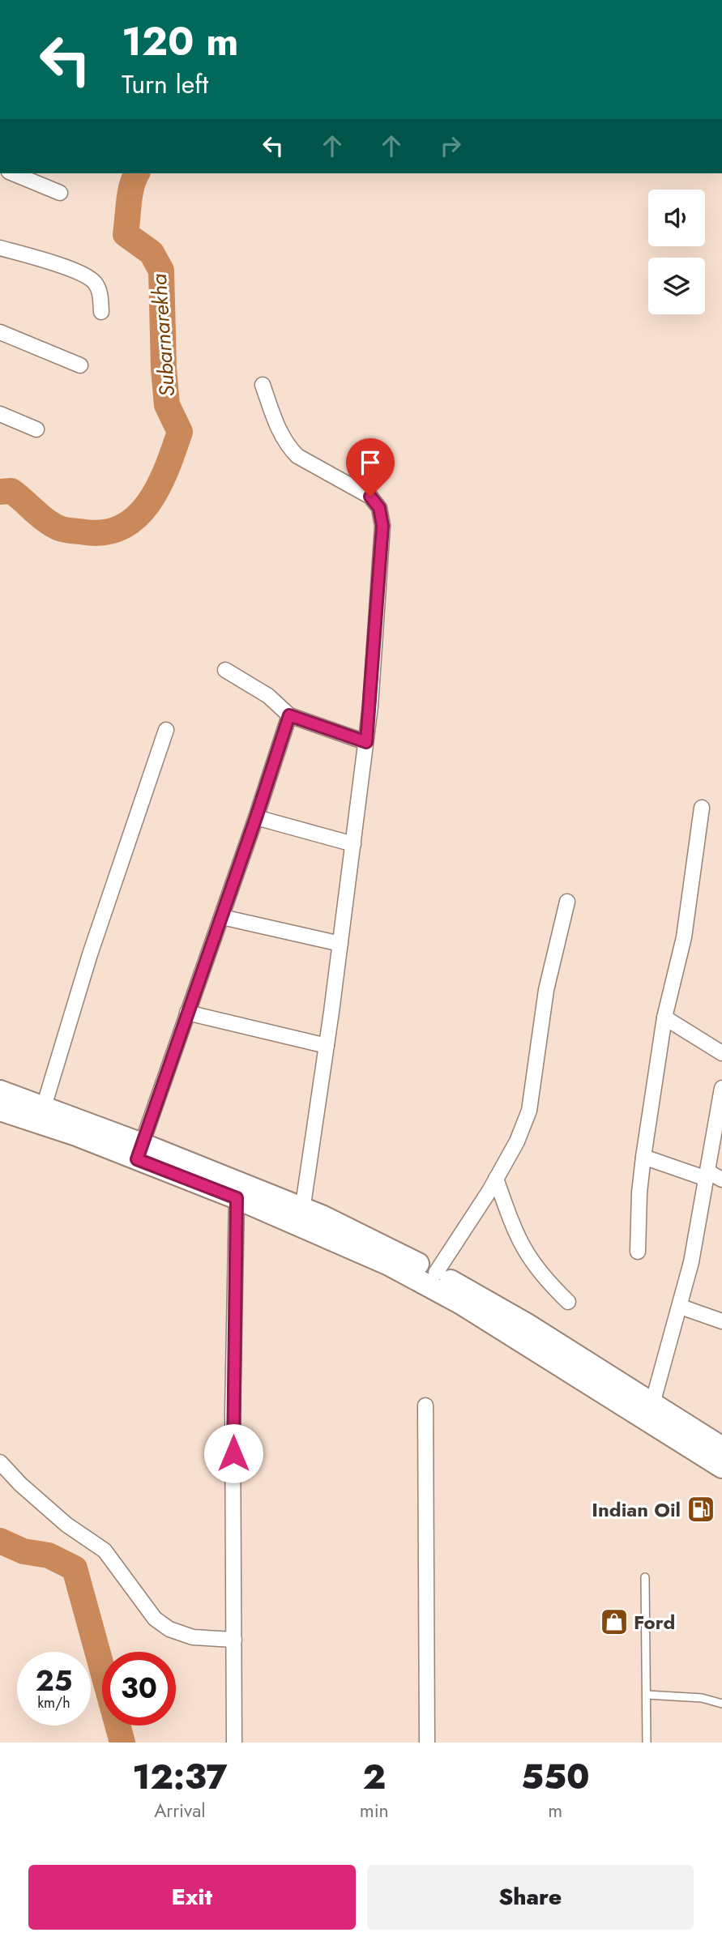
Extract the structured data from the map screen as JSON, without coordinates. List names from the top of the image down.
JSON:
{
  "water": ["Subarnarekha"],
  "places": {
    "fuel station": ["Indian Oil"],
    "shop": ["Ford"]
  },
  "page": {
    "turn": ["120 m", "Turn left"],
    "speed": "25 km/h",
    "limit": "30",
    "eta": [
      "12:37",
      "Arrival",
      "2",
      "min",
      "550",
      "m"
    ],
    "buttons": ["Exit", "Share"]
  }
}
